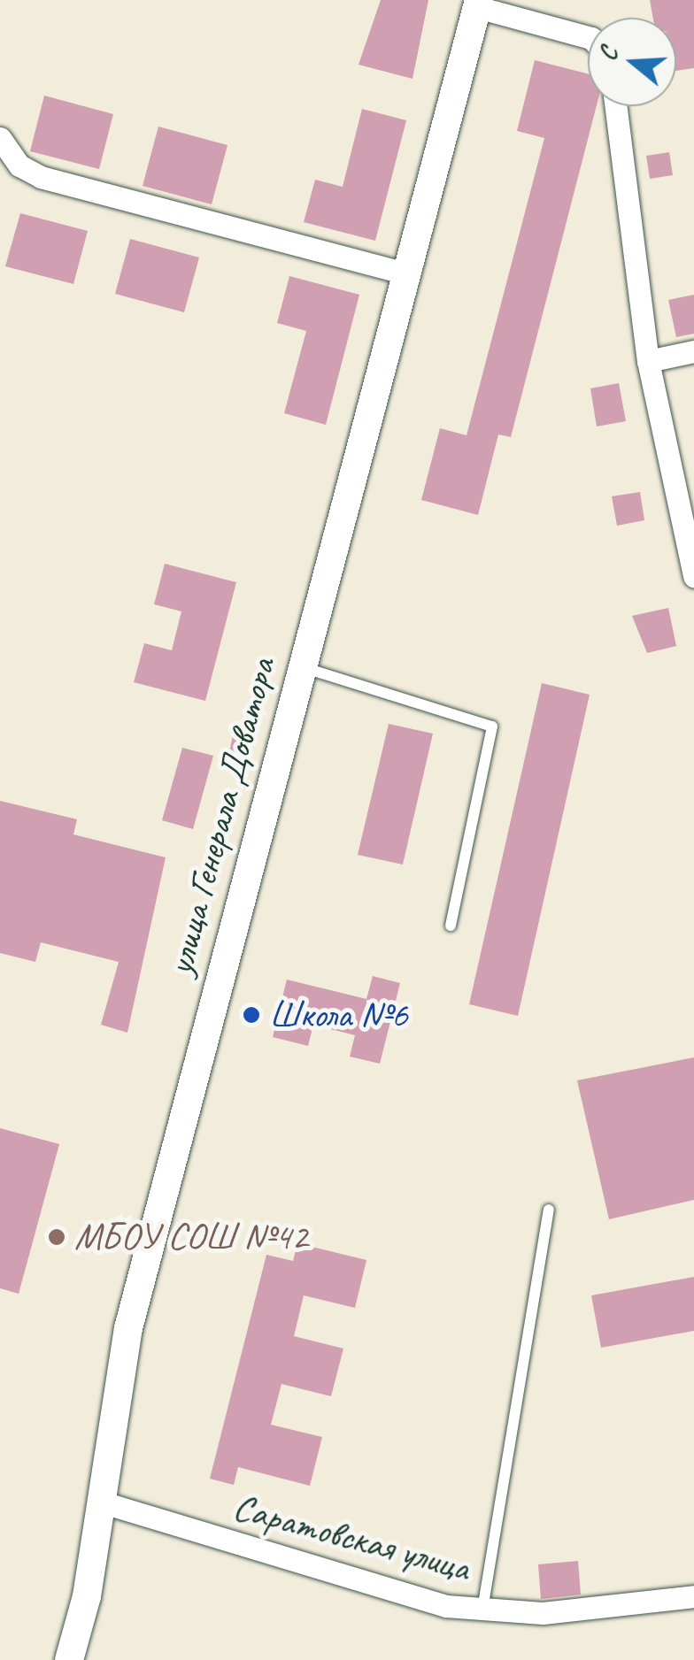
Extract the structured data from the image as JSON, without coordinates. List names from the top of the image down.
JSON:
{
  "streets": {
    "street": ["улица Генерала Доватора", "Саратовская улица"]
  },
  "crossings": [
    ["улица Генерала Доватора", "Саратовская улица"]
  ],
  "places": ["Школа №6", "МБОУ СОШ №42"],
  "north": "left"
}
